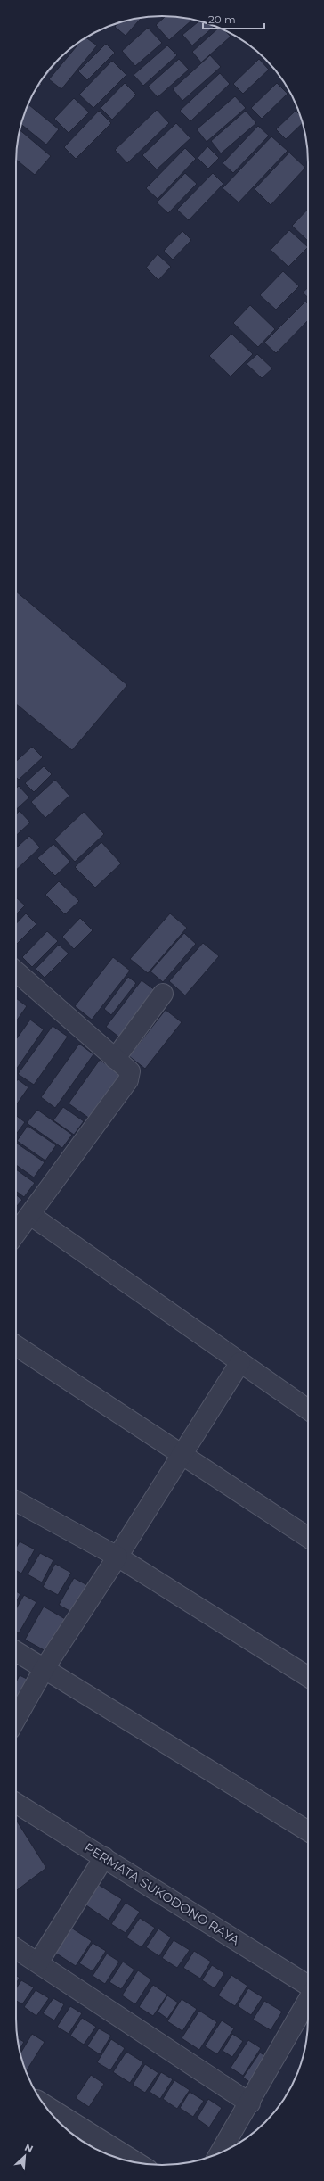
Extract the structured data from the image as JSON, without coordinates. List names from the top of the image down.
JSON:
{
  "streets": {
    "street": ["PERMATA SUKODONO RAYA"]
  },
  "scale_bar": "20 m",
  "north": "top right"
}
